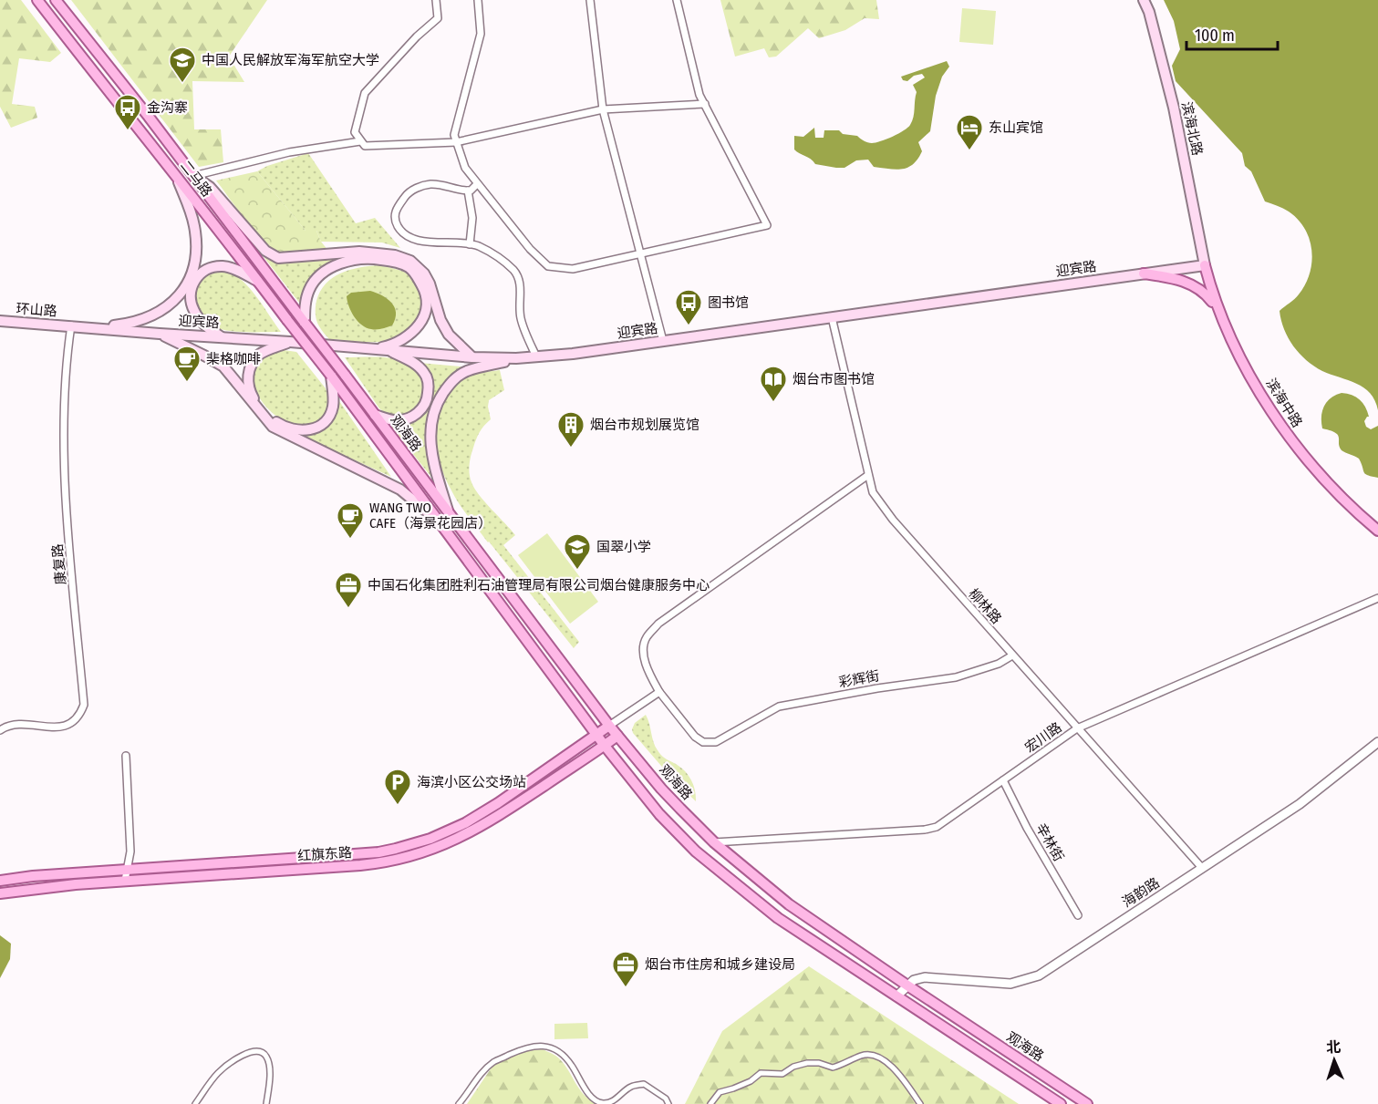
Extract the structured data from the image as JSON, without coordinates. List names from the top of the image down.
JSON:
{
  "streets": {
    "main road": [
      "滨海北路",
      "二马路",
      "迎宾路",
      "环山路",
      "滨海中路",
      "观海路",
      "红旗东路"
    ],
    "street": [
      "康复路",
      "柳林路",
      "彩辉街",
      "宏川路",
      "辛林街",
      "海韵路"
    ]
  },
  "crossings": [
    ["滨海北路", "迎宾路"],
    ["滨海北路", "滨海中路"],
    ["二马路", "观海路"],
    ["迎宾路", "环山路"],
    ["迎宾路", "滨海中路"],
    ["迎宾路", "康复路"],
    ["迎宾路", "柳林路"],
    ["环山路", "康复路"],
    ["观海路", "宏川路"],
    ["观海路", "红旗东路"],
    ["观海路", "海韵路"],
    ["柳林路", "彩辉街"],
    ["柳林路", "宏川路"],
    ["柳林路", "海韵路"],
    ["宏川路", "辛林街"]
  ],
  "places": {
    "school or university": ["中国人民解放军海军航空大学", "国翠小学"],
    "bus stop": ["金沟寨", "图书馆"],
    "hotel": ["东山宾馆"],
    "cafe": ["棐格咖啡", "WANG TWO CAFE（海景花园店）"],
    "library": ["烟台市图书馆"],
    "building": ["烟台市规划展览馆"],
    "office": ["中国石化集团胜利石油管理局有限公司烟台健康服务中心", "烟台市住房和城乡建设局"],
    "parking": ["海滨小区公交场站"]
  },
  "scale_bar": "100 m",
  "north": "top"
}
